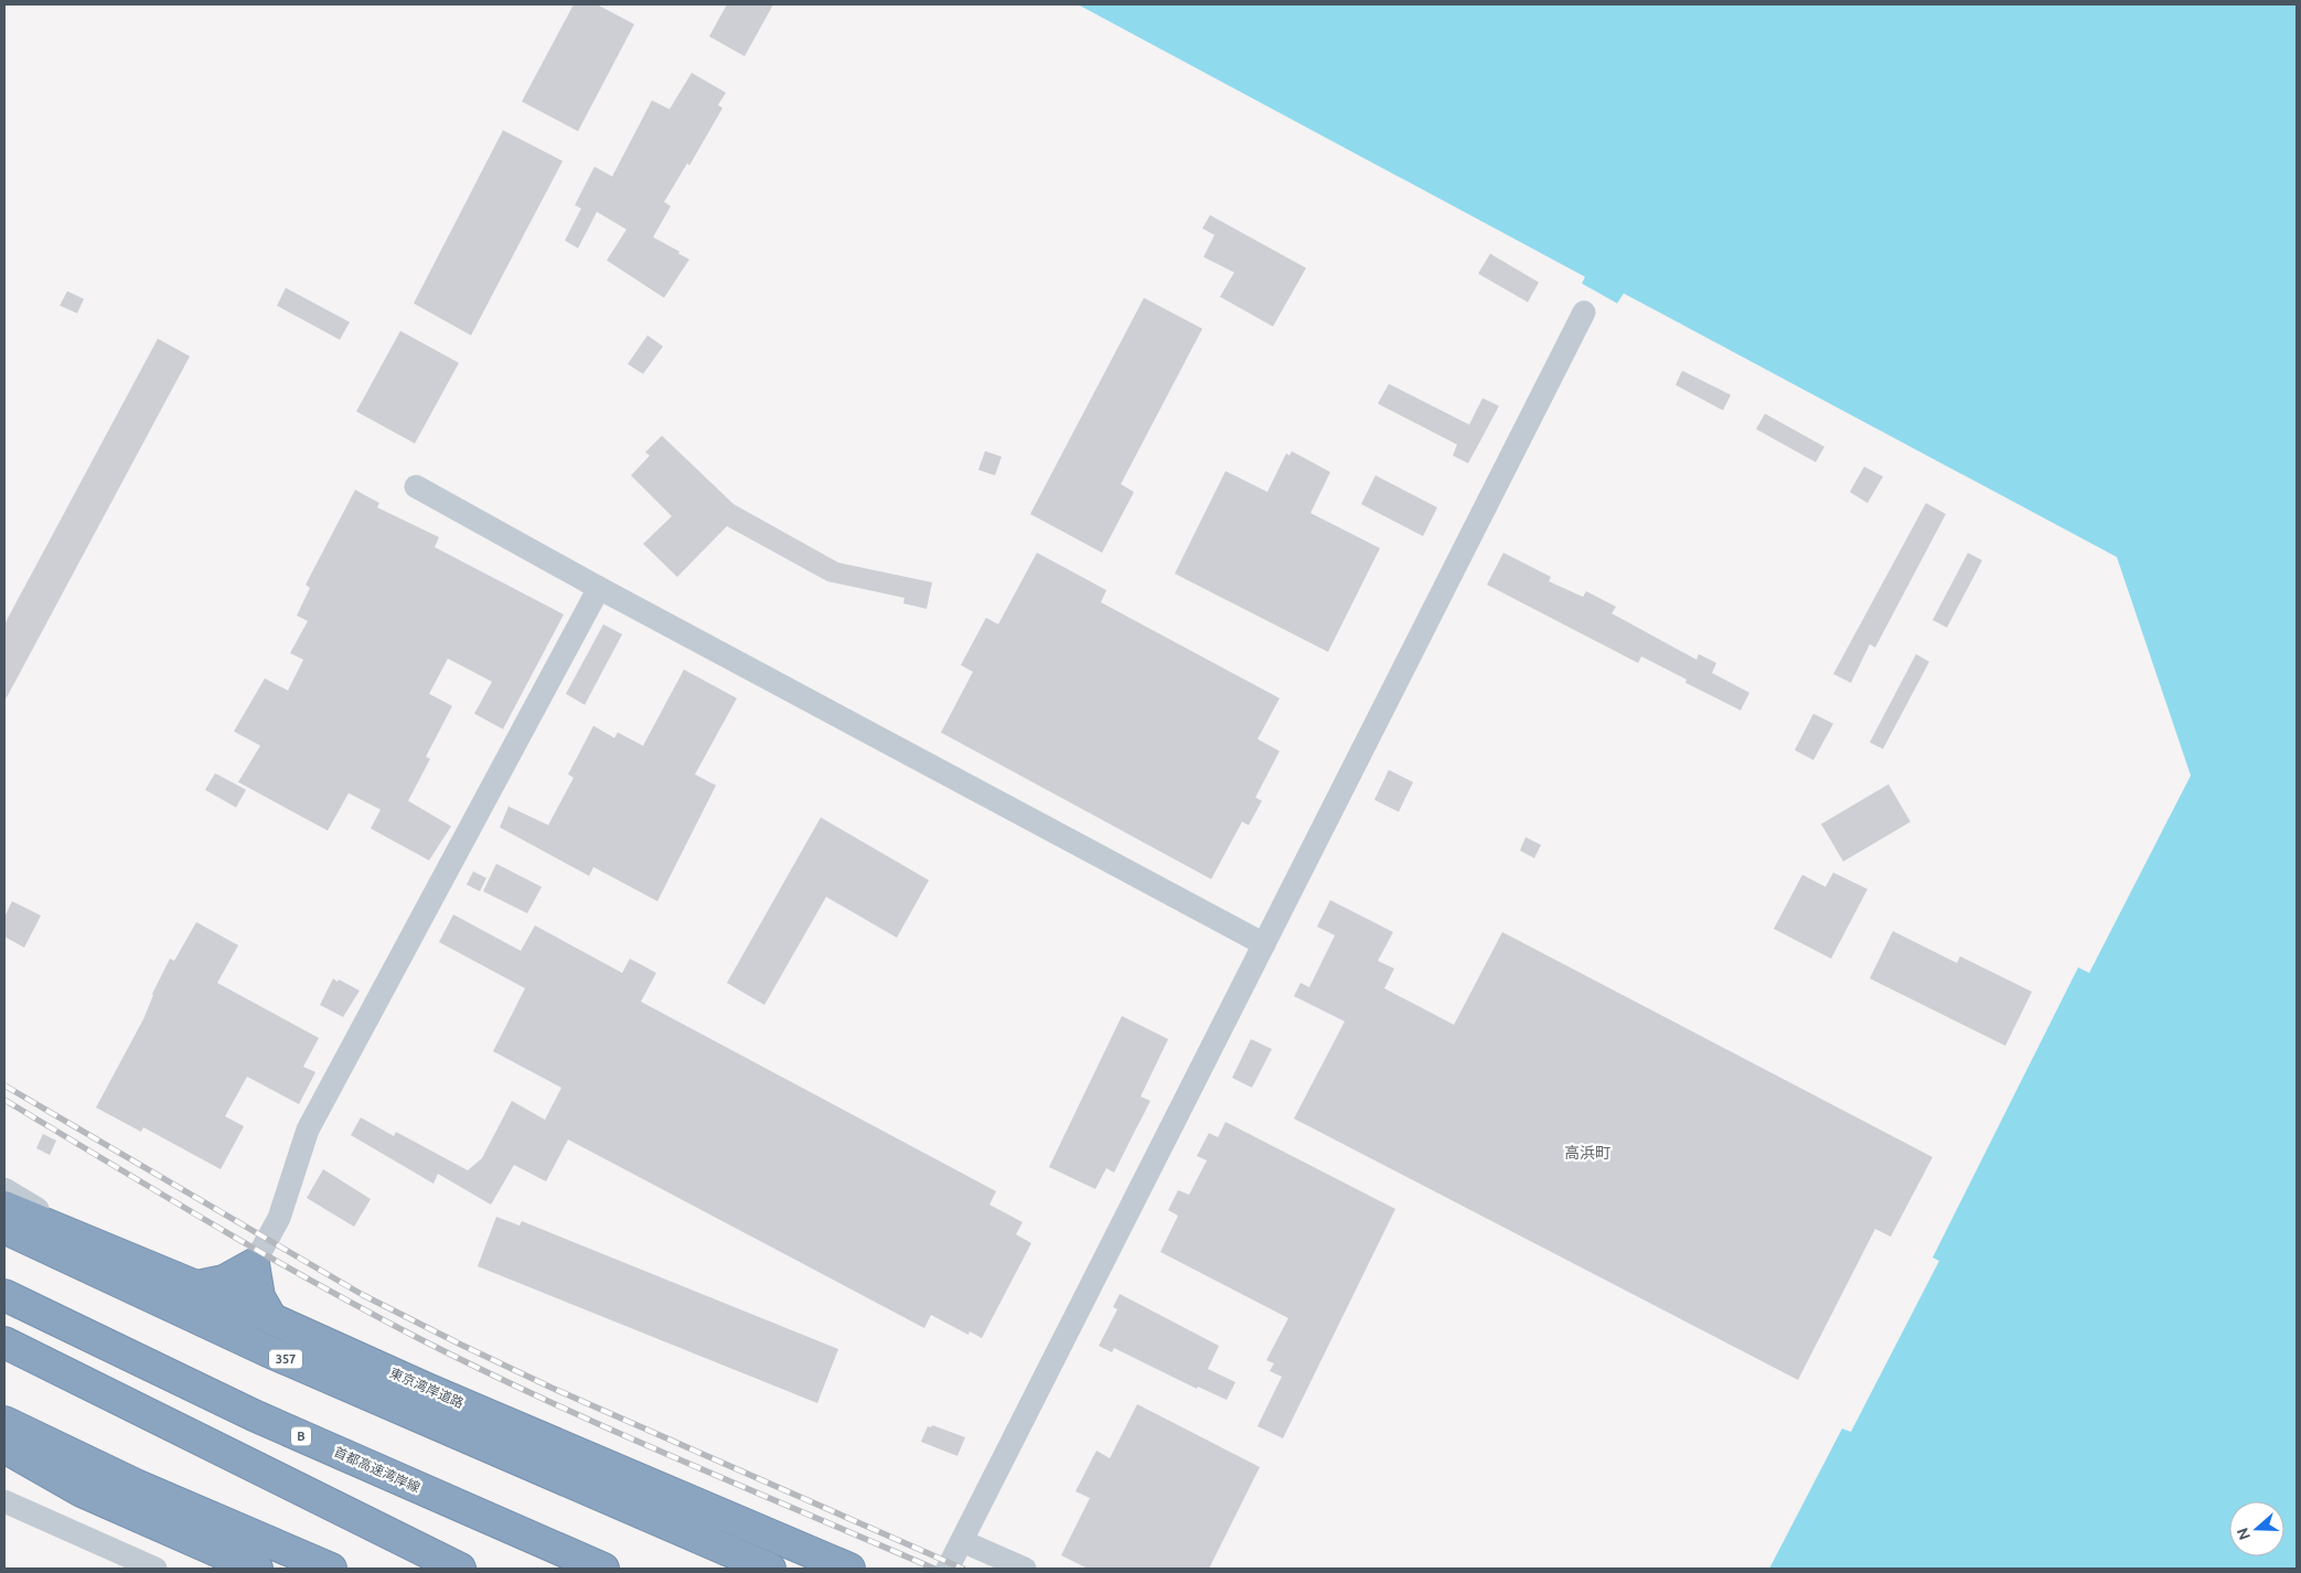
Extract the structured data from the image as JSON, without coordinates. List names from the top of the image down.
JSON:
{
  "streets": {
    "highway": [
      "357",
      "東京湾岸道路",
      "B",
      "首都高速湾岸線"
    ]
  },
  "districts": ["高浜町"],
  "north": "left"
}
